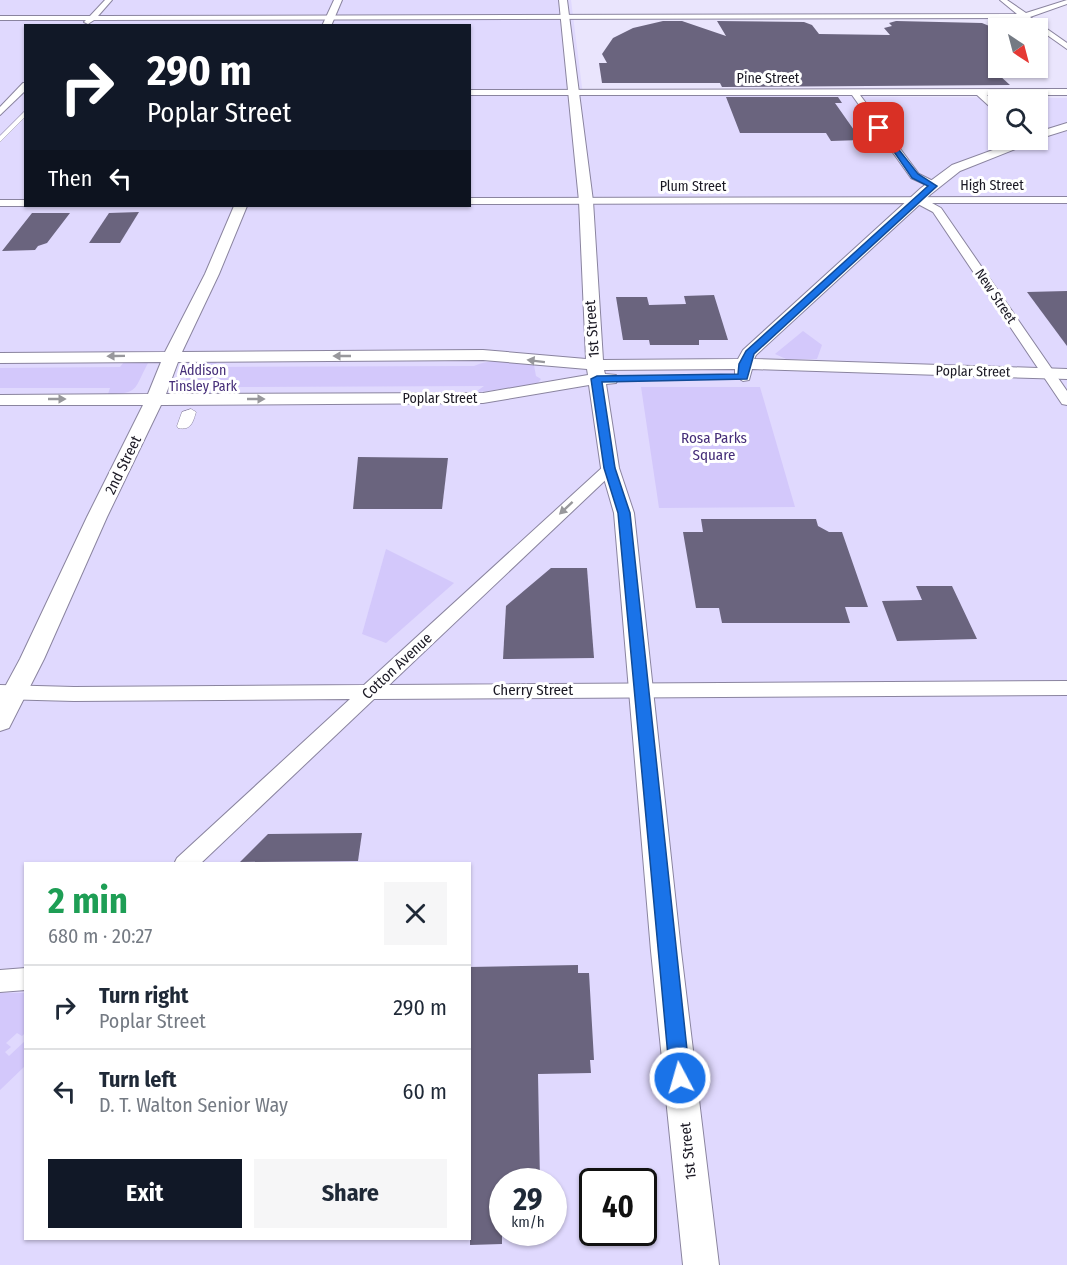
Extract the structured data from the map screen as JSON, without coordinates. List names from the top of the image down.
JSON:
{
  "streets": {
    "street": [
      "Pine Street",
      "High Street",
      "Plum Street",
      "New Street",
      "1st Street",
      "Poplar Street",
      "2nd Street",
      "Cotton Avenue",
      "Cherry Street"
    ]
  },
  "crossings": [
    ["Pine Street", "1st Street"],
    ["High Street", "Plum Street"],
    ["High Street", "New Street"],
    ["Plum Street", "New Street"],
    ["Plum Street", "1st Street"],
    ["New Street", "Poplar Street"],
    ["1st Street", "Poplar Street"],
    ["1st Street", "Cotton Avenue"],
    ["1st Street", "Cherry Street"],
    ["Poplar Street", "2nd Street"],
    ["2nd Street", "Cherry Street"],
    ["Cotton Avenue", "Cherry Street"]
  ],
  "one_way": ["Cotton Avenue"],
  "parks": ["Addison Tinsley Park", "Rosa Parks Square"],
  "north": "bottom right",
  "page": {
    "turn": ["290 m", "Poplar Street"],
    "then": "Then",
    "heading": ["2 min", "680 m · 20:27"],
    "list": [
      {
        "name": "Turn right",
        "note": "Poplar Street",
        "value": "290 m"
      },
      {
        "name": "Turn left",
        "note": "D. T. Walton Senior Way",
        "value": "60 m"
      }
    ],
    "buttons": ["Exit", "Share"],
    "speed": "29 km/h",
    "limit": "40"
  }
}
